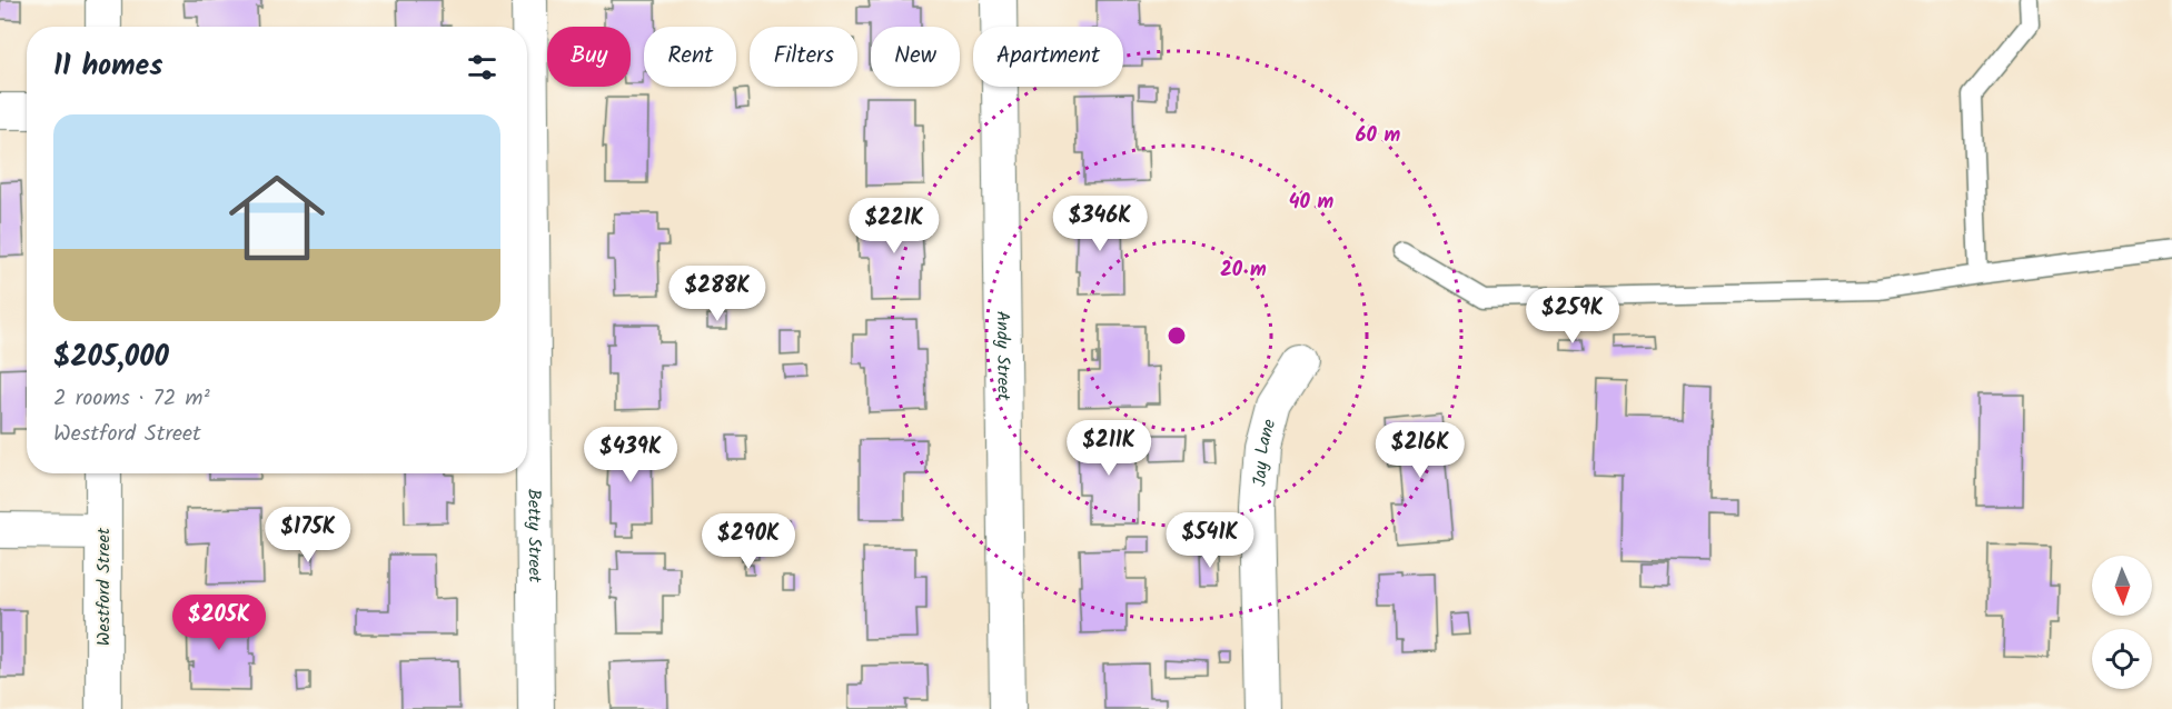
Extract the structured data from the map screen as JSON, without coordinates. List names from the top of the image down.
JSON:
{
  "streets": {
    "street": [
      "Andy Street",
      "Jay Lane",
      "Betty Street",
      "Westford Street"
    ]
  },
  "north": "bottom",
  "page": {
    "chip": [
      "Buy",
      "Rent",
      "Filters",
      "New",
      "Apartment"
    ],
    "heading": "11 homes",
    "list": [
      {
        "name": "$205,000",
        "note": "2 rooms · 72 m² · Westford Street"
      }
    ],
    "price": [
      "$346K",
      "$221K",
      "$288K",
      "$259K",
      "$211K",
      "$216K",
      "$439K",
      "$175K",
      "$541K",
      "$290K",
      "$205K"
    ]
  },
  "rings": ["60 m", "40 m", "20 m"]
}
